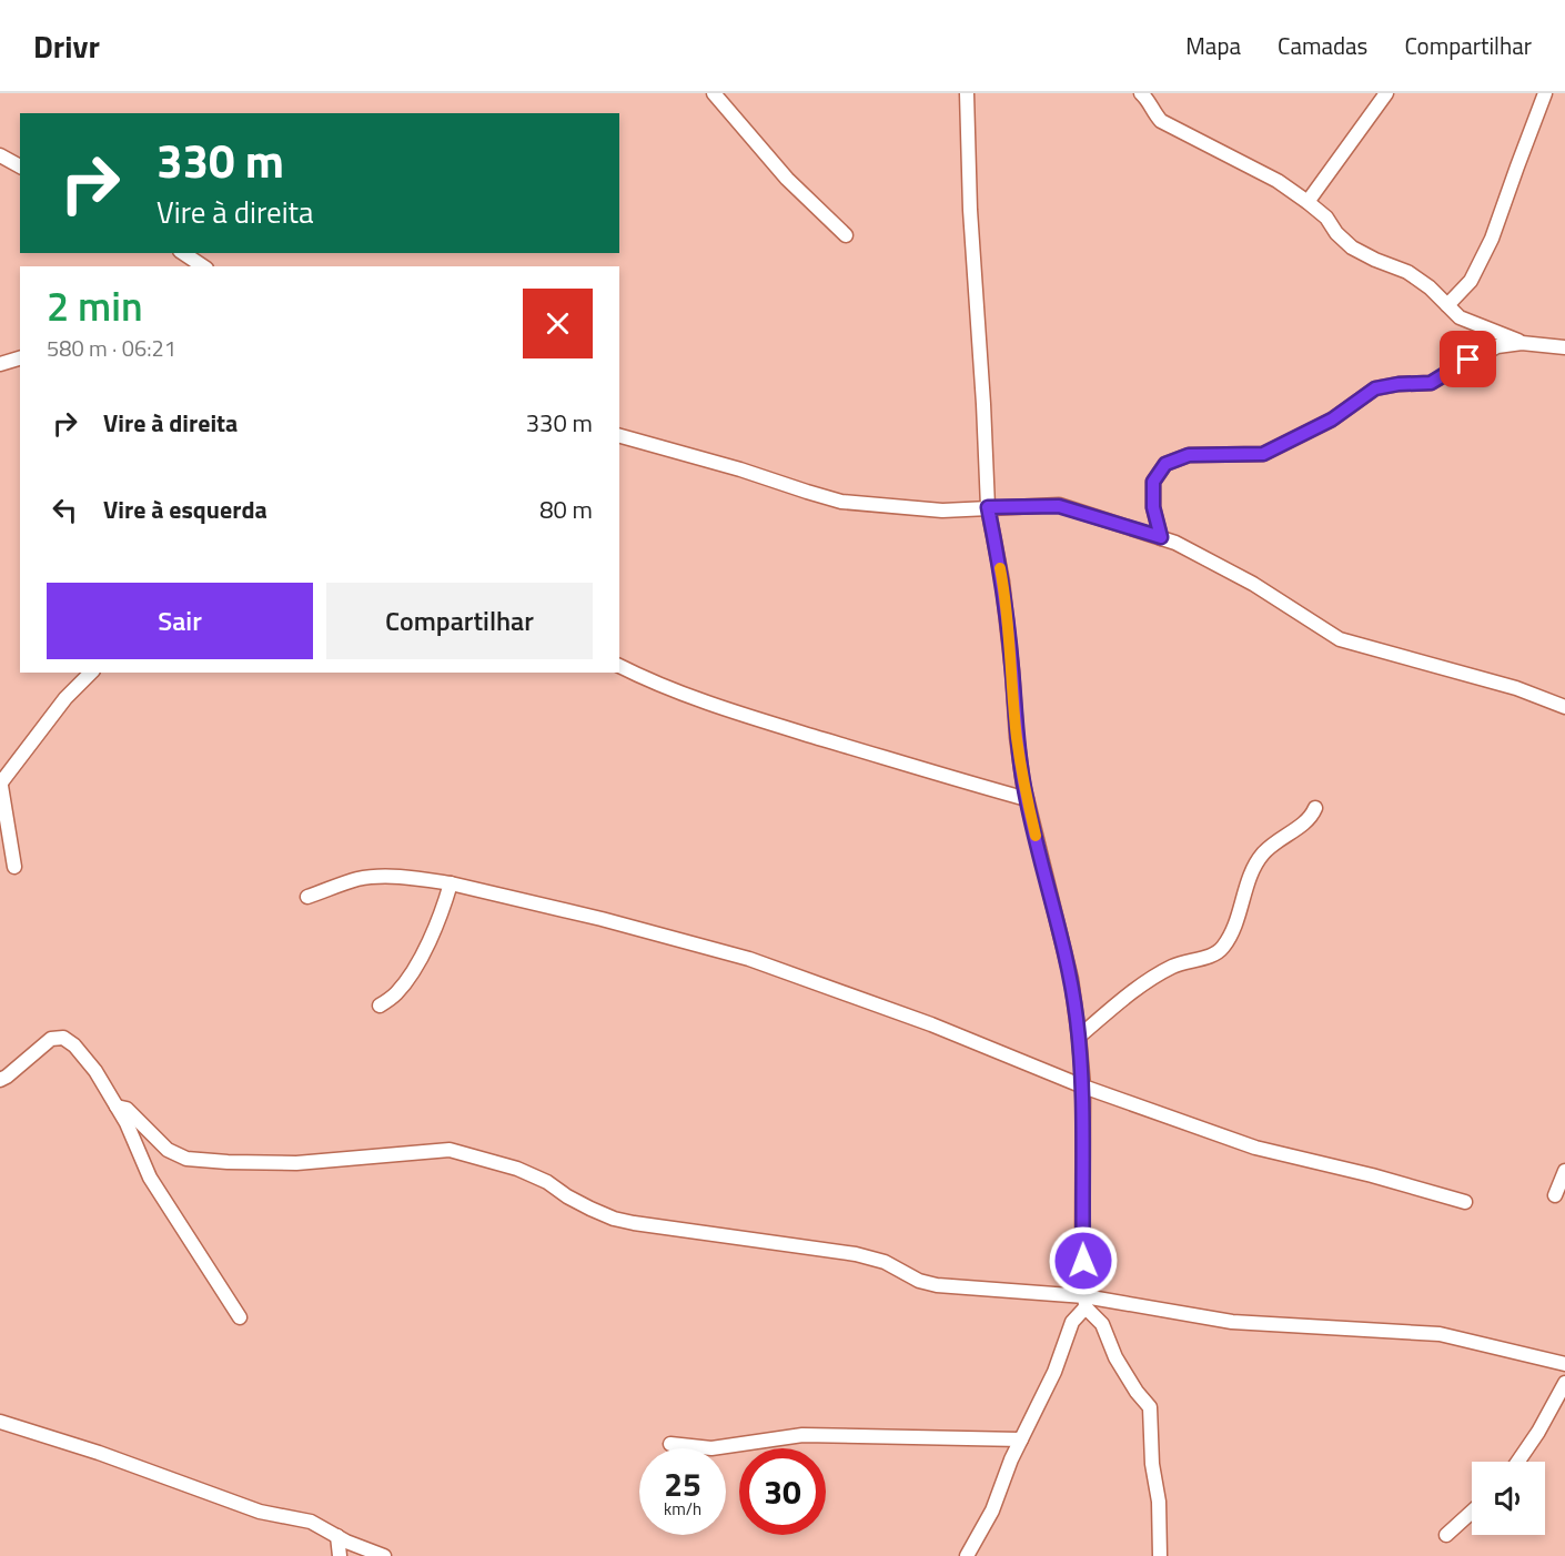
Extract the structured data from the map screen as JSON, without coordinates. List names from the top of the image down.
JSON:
{
  "page": {
    "header": "Drivr",
    "nav": ["Mapa", "Camadas", "Compartilhar"],
    "turn": ["330 m", "Vire à direita"],
    "heading": ["2 min", "580 m · 06:21"],
    "list": [
      {
        "name": "Vire à direita",
        "value": "330 m"
      },
      {
        "name": "Vire à esquerda",
        "value": "80 m"
      }
    ],
    "buttons": ["Sair", "Compartilhar"],
    "speed": "25 km/h",
    "limit": "30"
  }
}
